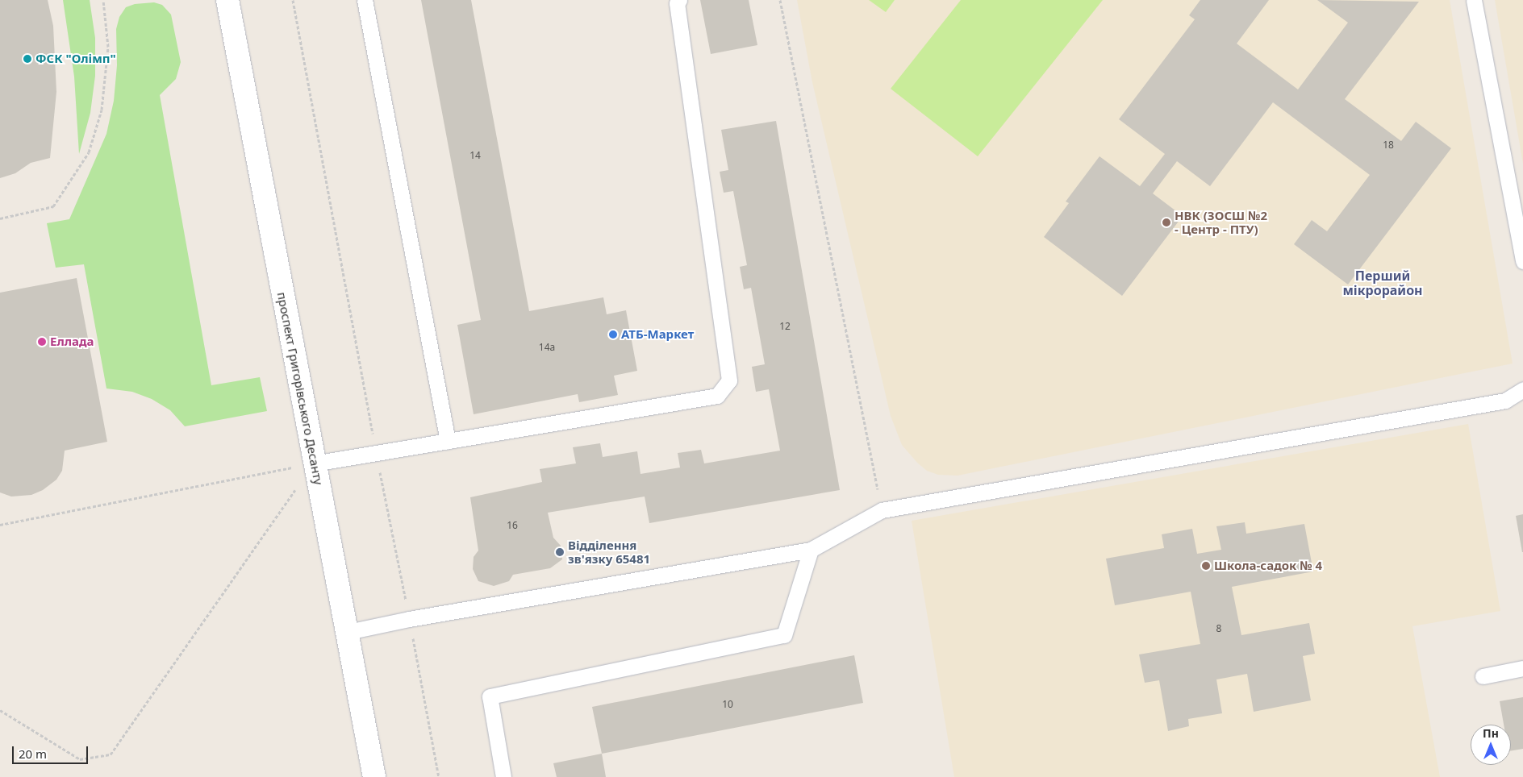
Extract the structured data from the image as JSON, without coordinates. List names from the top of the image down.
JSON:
{
  "streets": {
    "street": ["проспект Григорівського Десанту"]
  },
  "districts": ["Перший мікрорайон"],
  "places": [
    "ФСК \"Олімп\"",
    "НВК (ЗОСШ №2 - Центр - ПТУ)",
    "АТБ-Маркет",
    "Еллада",
    "Відділення зв'язку 65481",
    "Школа-садок № 4"
  ],
  "house_numbers": [
    "18",
    "14",
    "12",
    "14а",
    "16",
    "8",
    "10"
  ],
  "scale_bar": "20 m",
  "north": "top"
}
